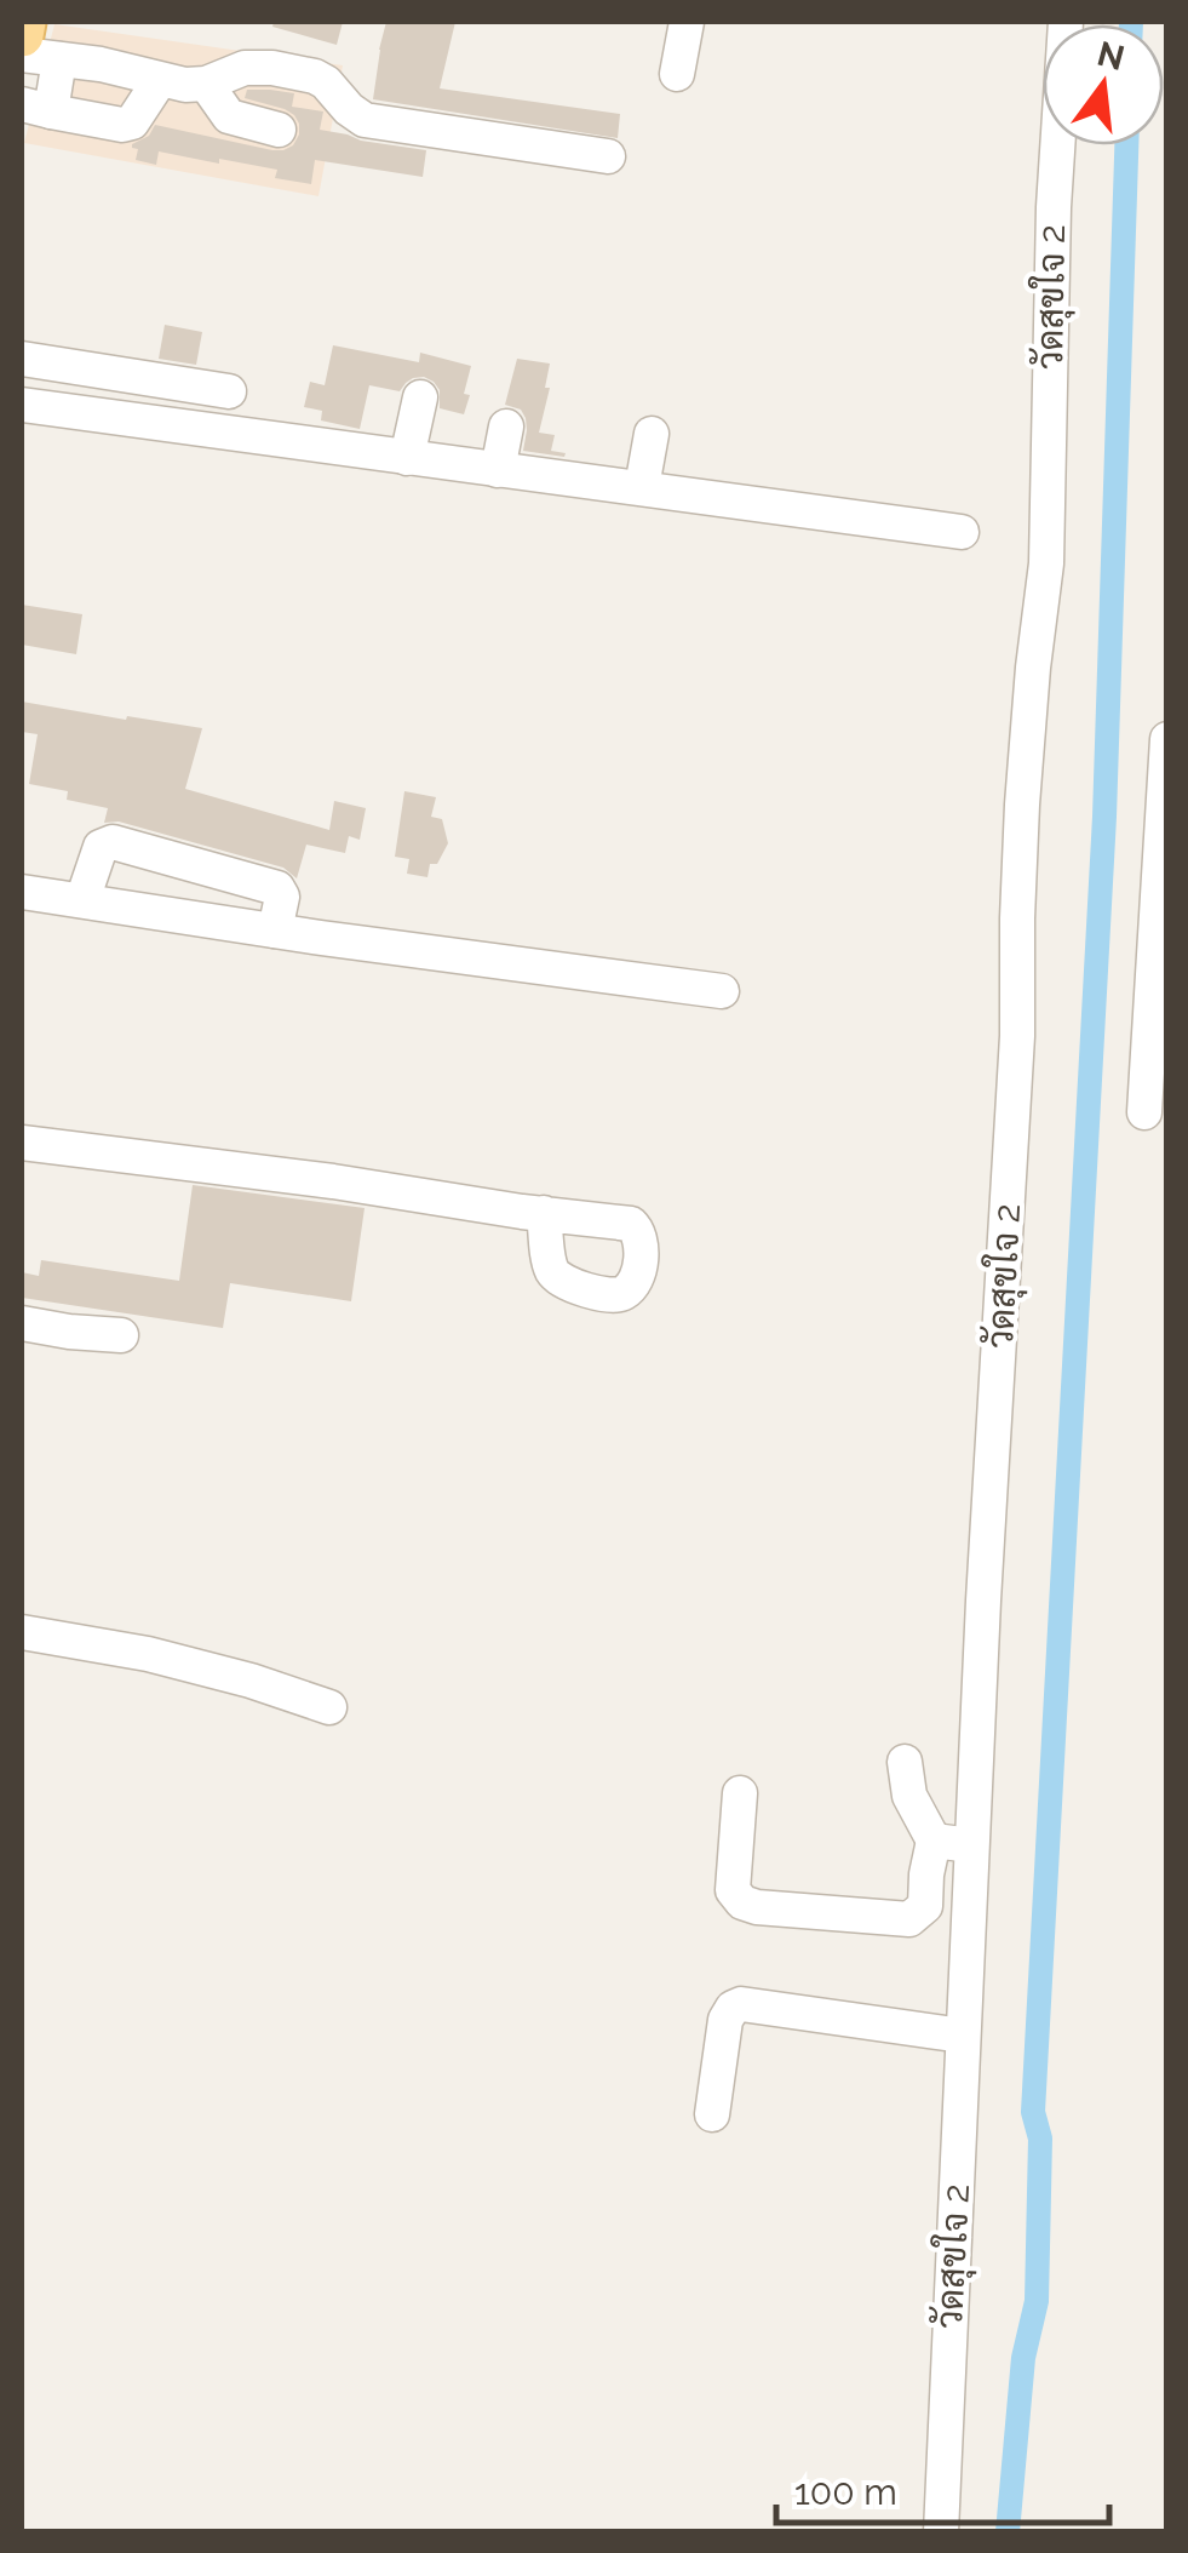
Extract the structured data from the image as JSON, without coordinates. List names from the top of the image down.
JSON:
{
  "streets": {
    "street": ["วัดสุขใจ 2"]
  },
  "scale_bar": "100 m",
  "north": "top"
}
